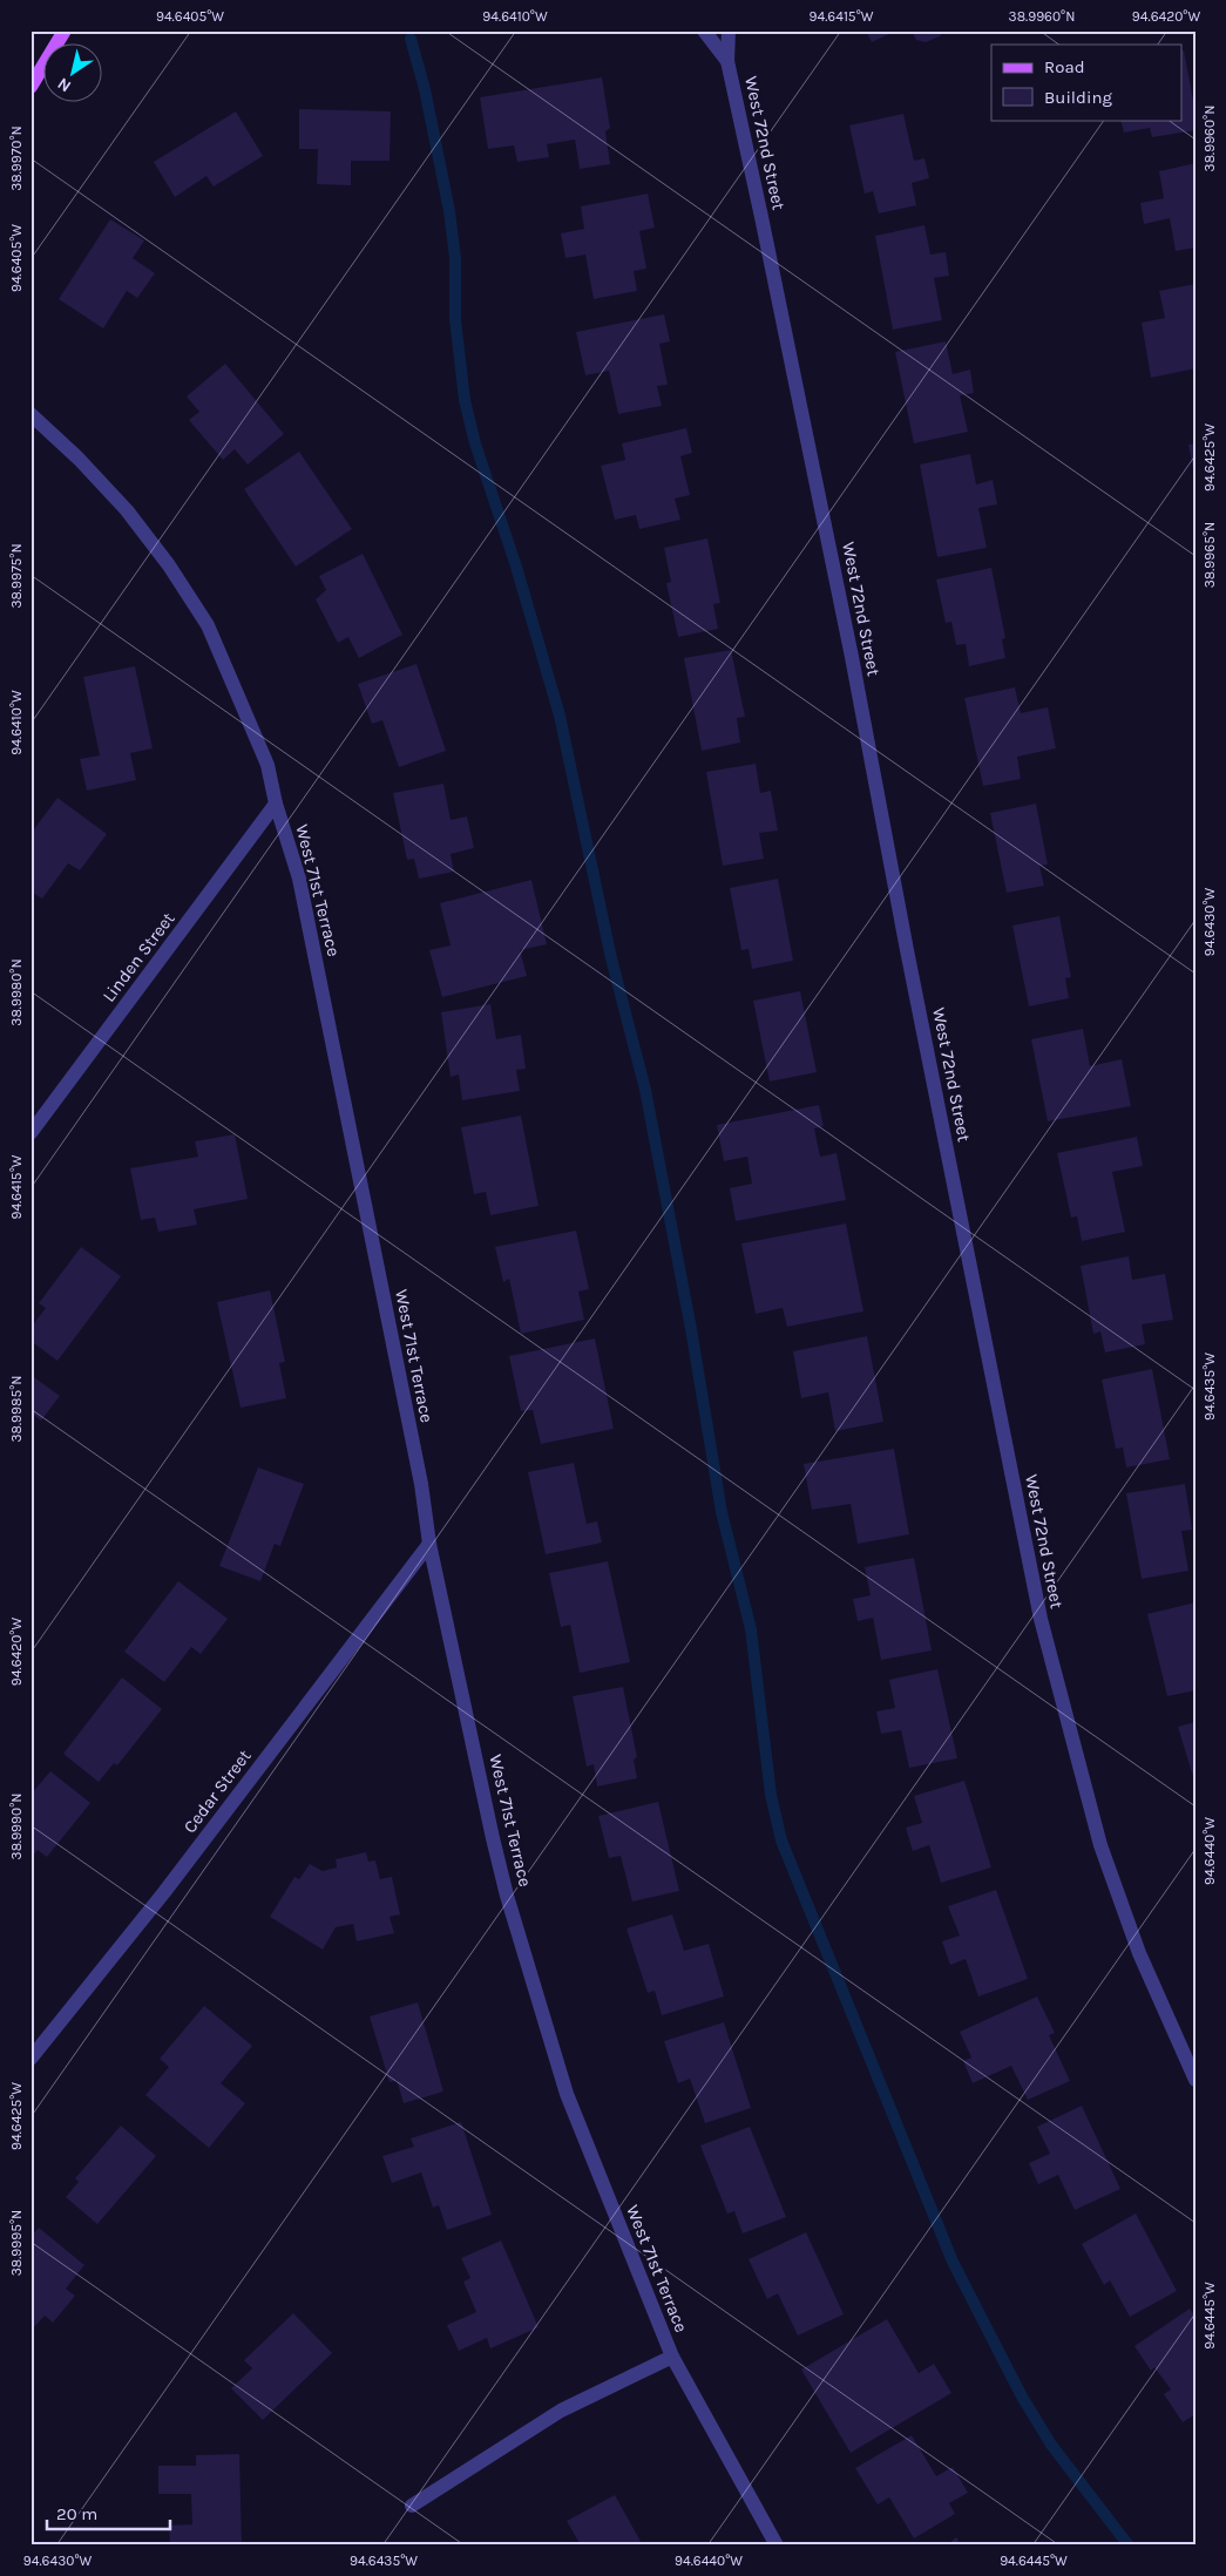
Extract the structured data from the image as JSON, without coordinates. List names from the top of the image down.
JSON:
{
  "streets": {
    "street": [
      "West 72nd Street",
      "West 71st Terrace",
      "Linden Street",
      "Cedar Street"
    ]
  },
  "crossings": [
    ["West 71st Terrace", "Linden Street"],
    ["West 71st Terrace", "Cedar Street"]
  ],
  "legend": ["Road", "Building"],
  "scale_bar": "20 m",
  "north": "bottom left",
  "coordinates": [
    "94.6405°W",
    "94.6410°W",
    "94.6415°W",
    "38.9960°N",
    "94.6420°W",
    "38.9970°N",
    "94.6425°W",
    "38.9965°N",
    "38.9975°N",
    "94.6430°W",
    "38.9980°N",
    "94.6435°W",
    "38.9985°N",
    "38.9990°N",
    "94.6440°W",
    "38.9995°N",
    "94.6445°W"
  ]
}
